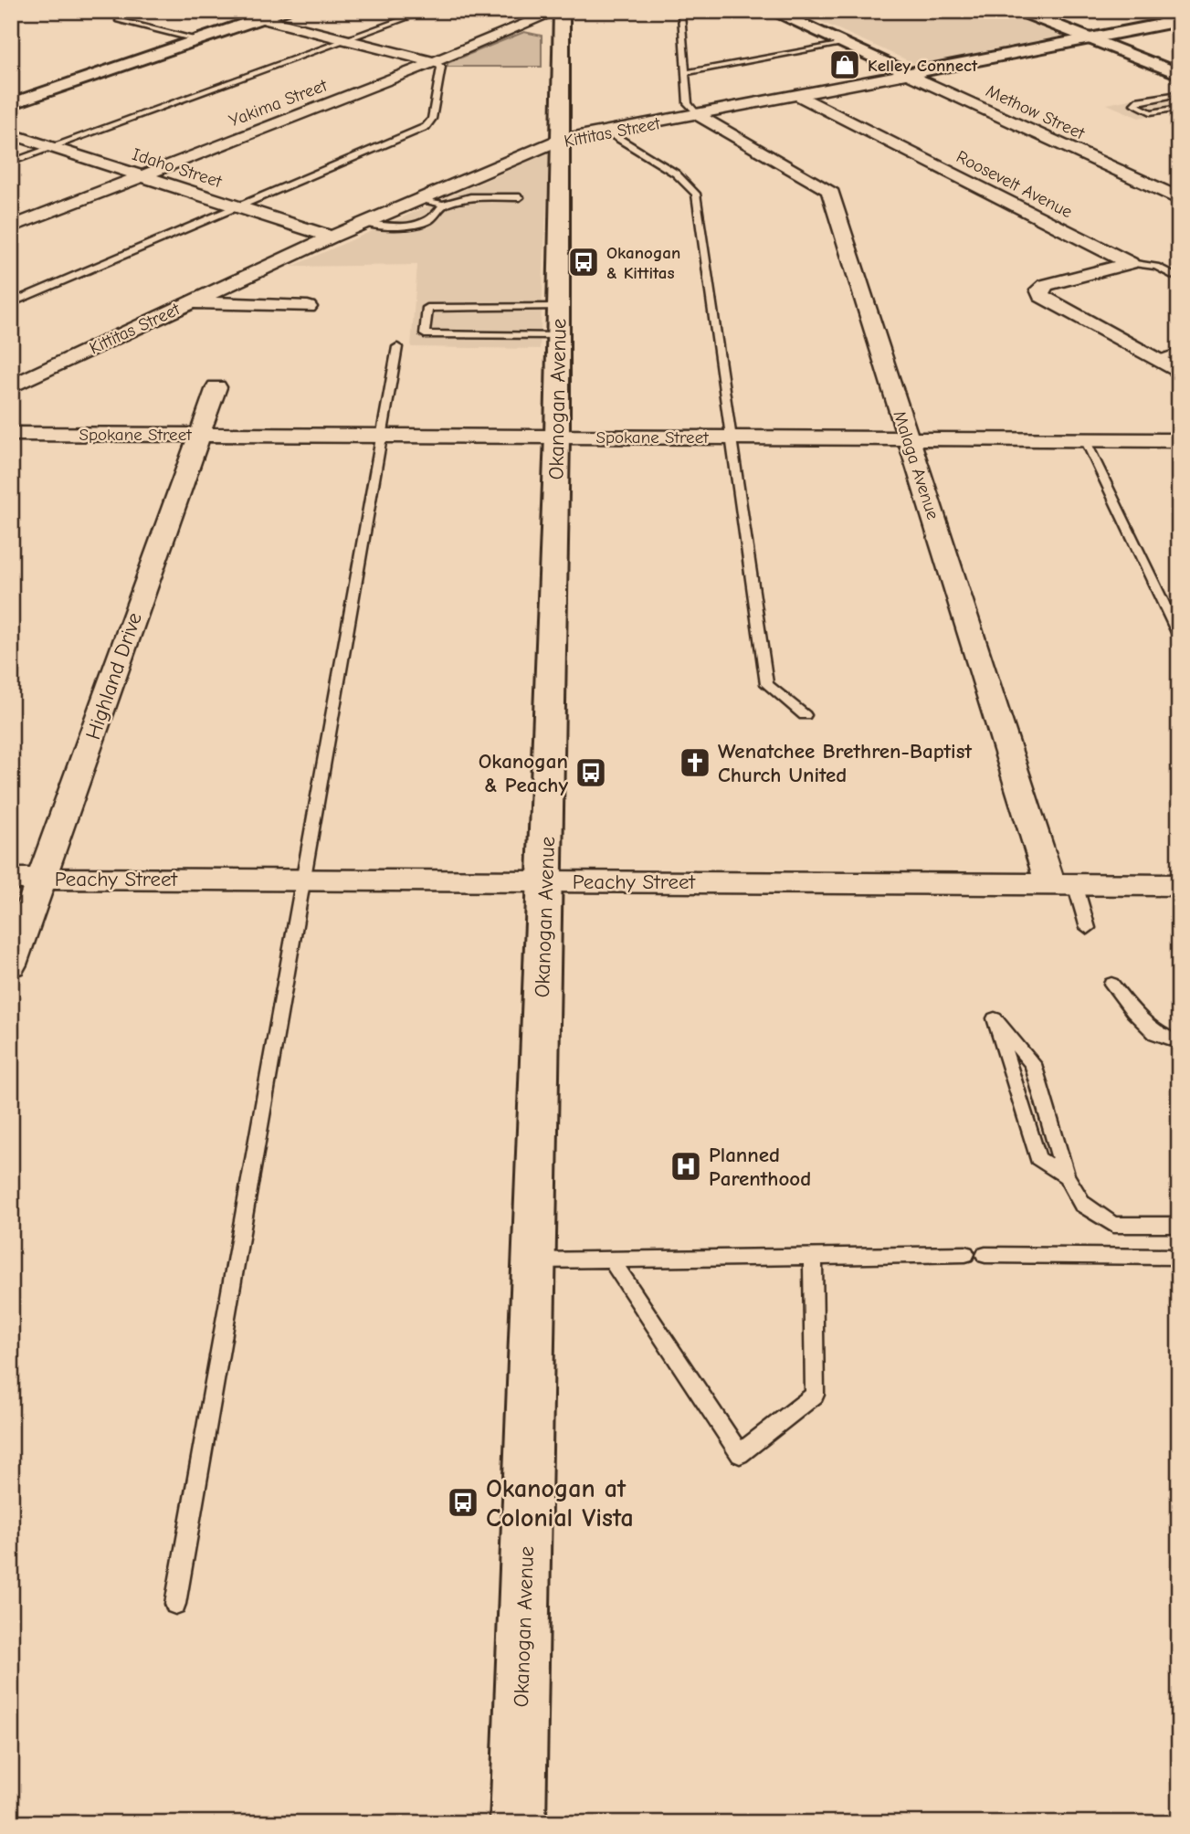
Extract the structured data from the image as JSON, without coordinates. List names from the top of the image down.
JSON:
{
  "streets": {
    "street": [
      "Yakima Street",
      "Methow Street",
      "Kittitas Street",
      "Idaho Street",
      "Roosevelt Avenue",
      "Okanogan Avenue",
      "Spokane Street",
      "Malaga Avenue",
      "Highland Drive",
      "Peachy Street"
    ]
  },
  "crossings": [
    ["Yakima Street", "Idaho Street"],
    ["Yakima Street", "Okanogan Avenue"],
    ["Methow Street", "Kittitas Street"],
    ["Kittitas Street", "Idaho Street"],
    ["Kittitas Street", "Roosevelt Avenue"],
    ["Kittitas Street", "Okanogan Avenue"],
    ["Kittitas Street", "Malaga Avenue"],
    ["Okanogan Avenue", "Spokane Street"],
    ["Okanogan Avenue", "Peachy Street"],
    ["Spokane Street", "Malaga Avenue"],
    ["Spokane Street", "Highland Drive"],
    ["Malaga Avenue", "Peachy Street"],
    ["Highland Drive", "Peachy Street"]
  ],
  "places": {
    "shop": ["Kelley Connect"],
    "bus stop": ["Okanogan & Kittitas", "Okanogan & Peachy", "Okanogan at Colonial Vista"],
    "church": ["Wenatchee Brethren-Baptist Church United"],
    "hospital": ["Planned Parenthood"]
  }
}
